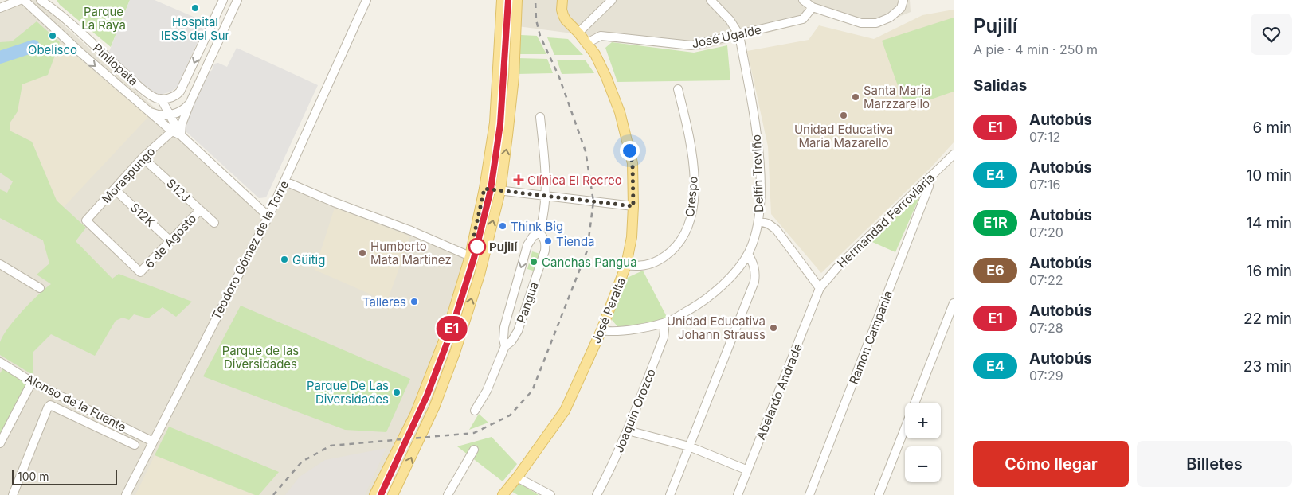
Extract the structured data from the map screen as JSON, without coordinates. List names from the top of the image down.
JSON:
{
  "streets": {
    "main road": ["José Peralta"],
    "street": [
      "José Ugalde",
      "Pinllopata",
      "Delfín Treviño",
      "Moraspungo",
      "S12J",
      "Crespo",
      "S12K",
      "Hermandad Ferroviaria",
      "6 de Agosto",
      "Teodoro Gómez de la Torre",
      "Pangua",
      "Ramon Campania",
      "Abelardo Andrade",
      "Alonso de la Fuente",
      "Joaquín Orozco"
    ]
  },
  "crossings": [
    ["José Ugalde", "Delfín Treviño"],
    ["José Ugalde", "José Peralta"],
    ["Pinllopata", "Moraspungo"],
    ["Pinllopata", "Teodoro Gómez de la Torre"],
    ["Delfín Treviño", "José Peralta"],
    ["Delfín Treviño", "Joaquín Orozco"],
    ["Moraspungo", "S12J"],
    ["Moraspungo", "S12K"],
    ["Moraspungo", "6 de Agosto"],
    ["S12J", "6 de Agosto"],
    ["Crespo", "José Peralta"],
    ["S12K", "6 de Agosto"],
    ["Hermandad Ferroviaria", "Ramon Campania"],
    ["Hermandad Ferroviaria", "Abelardo Andrade"],
    ["Teodoro Gómez de la Torre", "Alonso de la Fuente"]
  ],
  "parks": ["Parque La Raya", "Parque de las Diversidades"],
  "places": {
    "other": [
      "Hospital IESS del Sur",
      "Obelisco",
      "Santa Maria Marzzarello",
      "Unidad Educativa Maria Mazarello",
      "Think Big",
      "Tienda",
      "Pujilí",
      "Humberto Mata Martinez",
      "Güitig",
      "Canchas Pangua",
      "Talleres",
      "Unidad Educativa Johann Strauss",
      "Parque De Las Diversidades"
    ],
    "health": ["Clínica El Recreo"]
  },
  "lines": ["bus line E1"],
  "scale_bar": "100 m",
  "page": {
    "on_map": "E1",
    "heading": [
      ["Pujilí", "A pie · 4 min · 250 m"],
      "Salidas"
    ],
    "list": [
      {
        "mark": "E1",
        "name": "Autobús",
        "note": "07:12",
        "value": "6 min"
      },
      {
        "mark": "E4",
        "name": "Autobús",
        "note": "07:16",
        "value": "10 min"
      },
      {
        "mark": "E1R",
        "name": "Autobús",
        "note": "07:20",
        "value": "14 min"
      },
      {
        "mark": "E6",
        "name": "Autobús",
        "note": "07:22",
        "value": "16 min"
      },
      {
        "mark": "E1",
        "name": "Autobús",
        "note": "07:28",
        "value": "22 min"
      },
      {
        "mark": "E4",
        "name": "Autobús",
        "note": "07:29",
        "value": "23 min"
      }
    ],
    "map_buttons": ["+", "−"],
    "buttons": ["Cómo llegar", "Billetes"],
    "scale": "100 m"
  }
}
